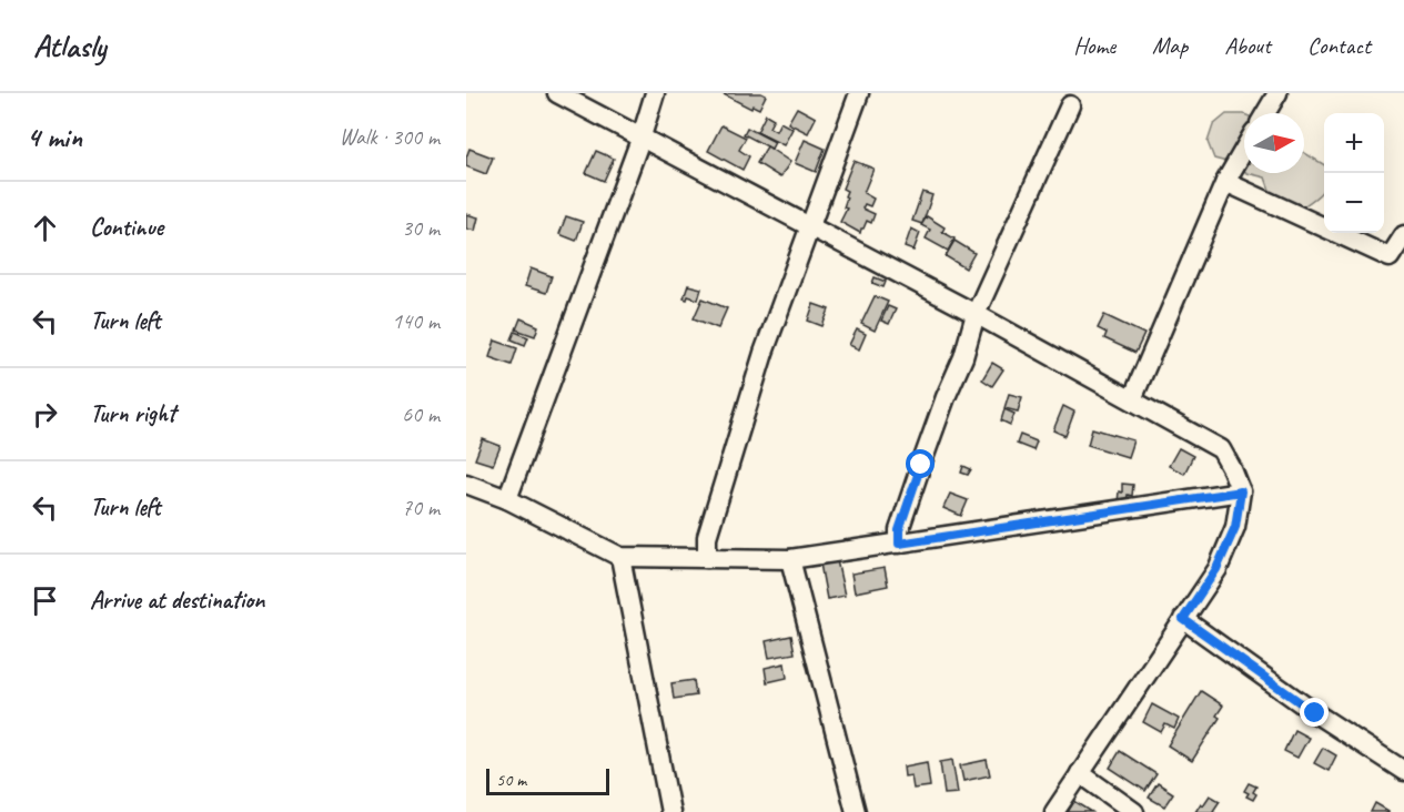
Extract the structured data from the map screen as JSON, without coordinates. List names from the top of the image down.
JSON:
{
  "scale_bar": "50 m",
  "north": "right",
  "page": {
    "header": "Atlasly",
    "nav": [
      "Home",
      "Map",
      "About",
      "Contact"
    ],
    "heading": ["4 min", "Walk · 300 m"],
    "map_buttons": ["+", "−"],
    "list": [
      ["Continue", "30 m"],
      ["Turn left", "140 m"],
      ["Turn right", "60 m"],
      ["Turn left", "70 m"],
      "Arrive at destination"
    ],
    "scale": "50 m"
  }
}
